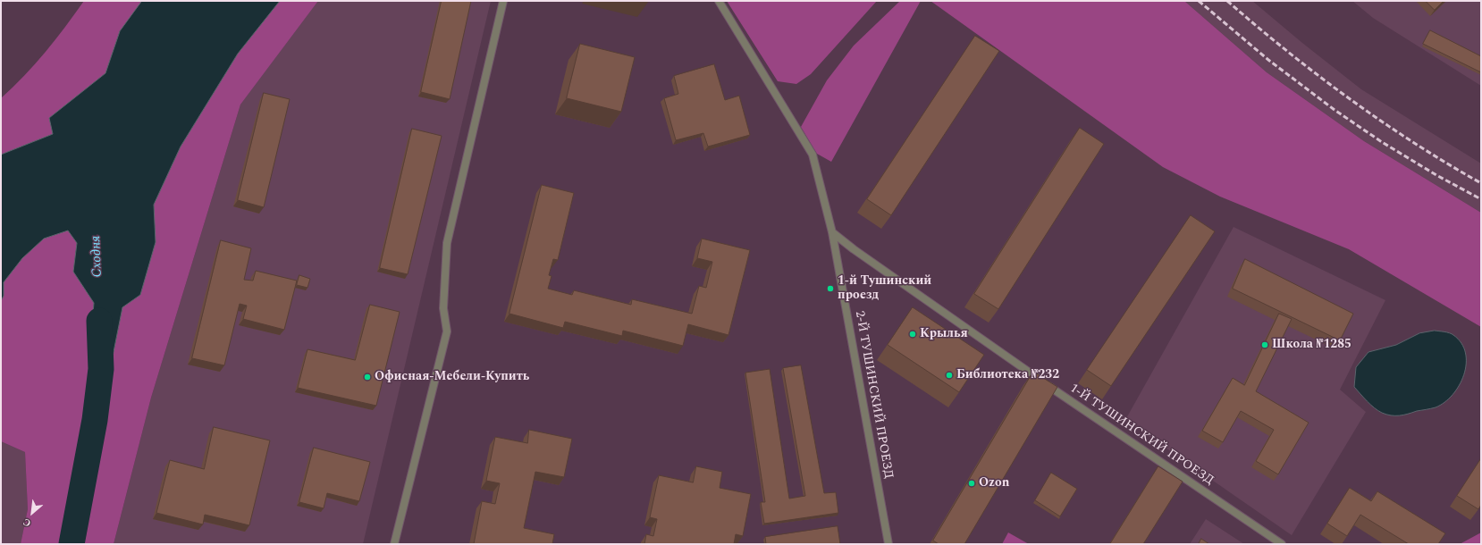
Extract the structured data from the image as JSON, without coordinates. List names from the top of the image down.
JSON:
{
  "streets": {
    "street": ["2-Й ТУШИНСКИЙ ПРОЕЗД", "1-Й ТУШИНСКИЙ ПРОЕЗД"]
  },
  "crossings": [
    ["2-Й ТУШИНСКИЙ ПРОЕЗД", "1-Й ТУШИНСКИЙ ПРОЕЗД"]
  ],
  "water": ["Сходня"],
  "places": [
    "1-й Тушинский проезд",
    "Крылья",
    "Школа №1285",
    "Библиотека №232",
    "Офисная-Мебели-Купить",
    "Ozon"
  ],
  "north": "bottom left"
}
